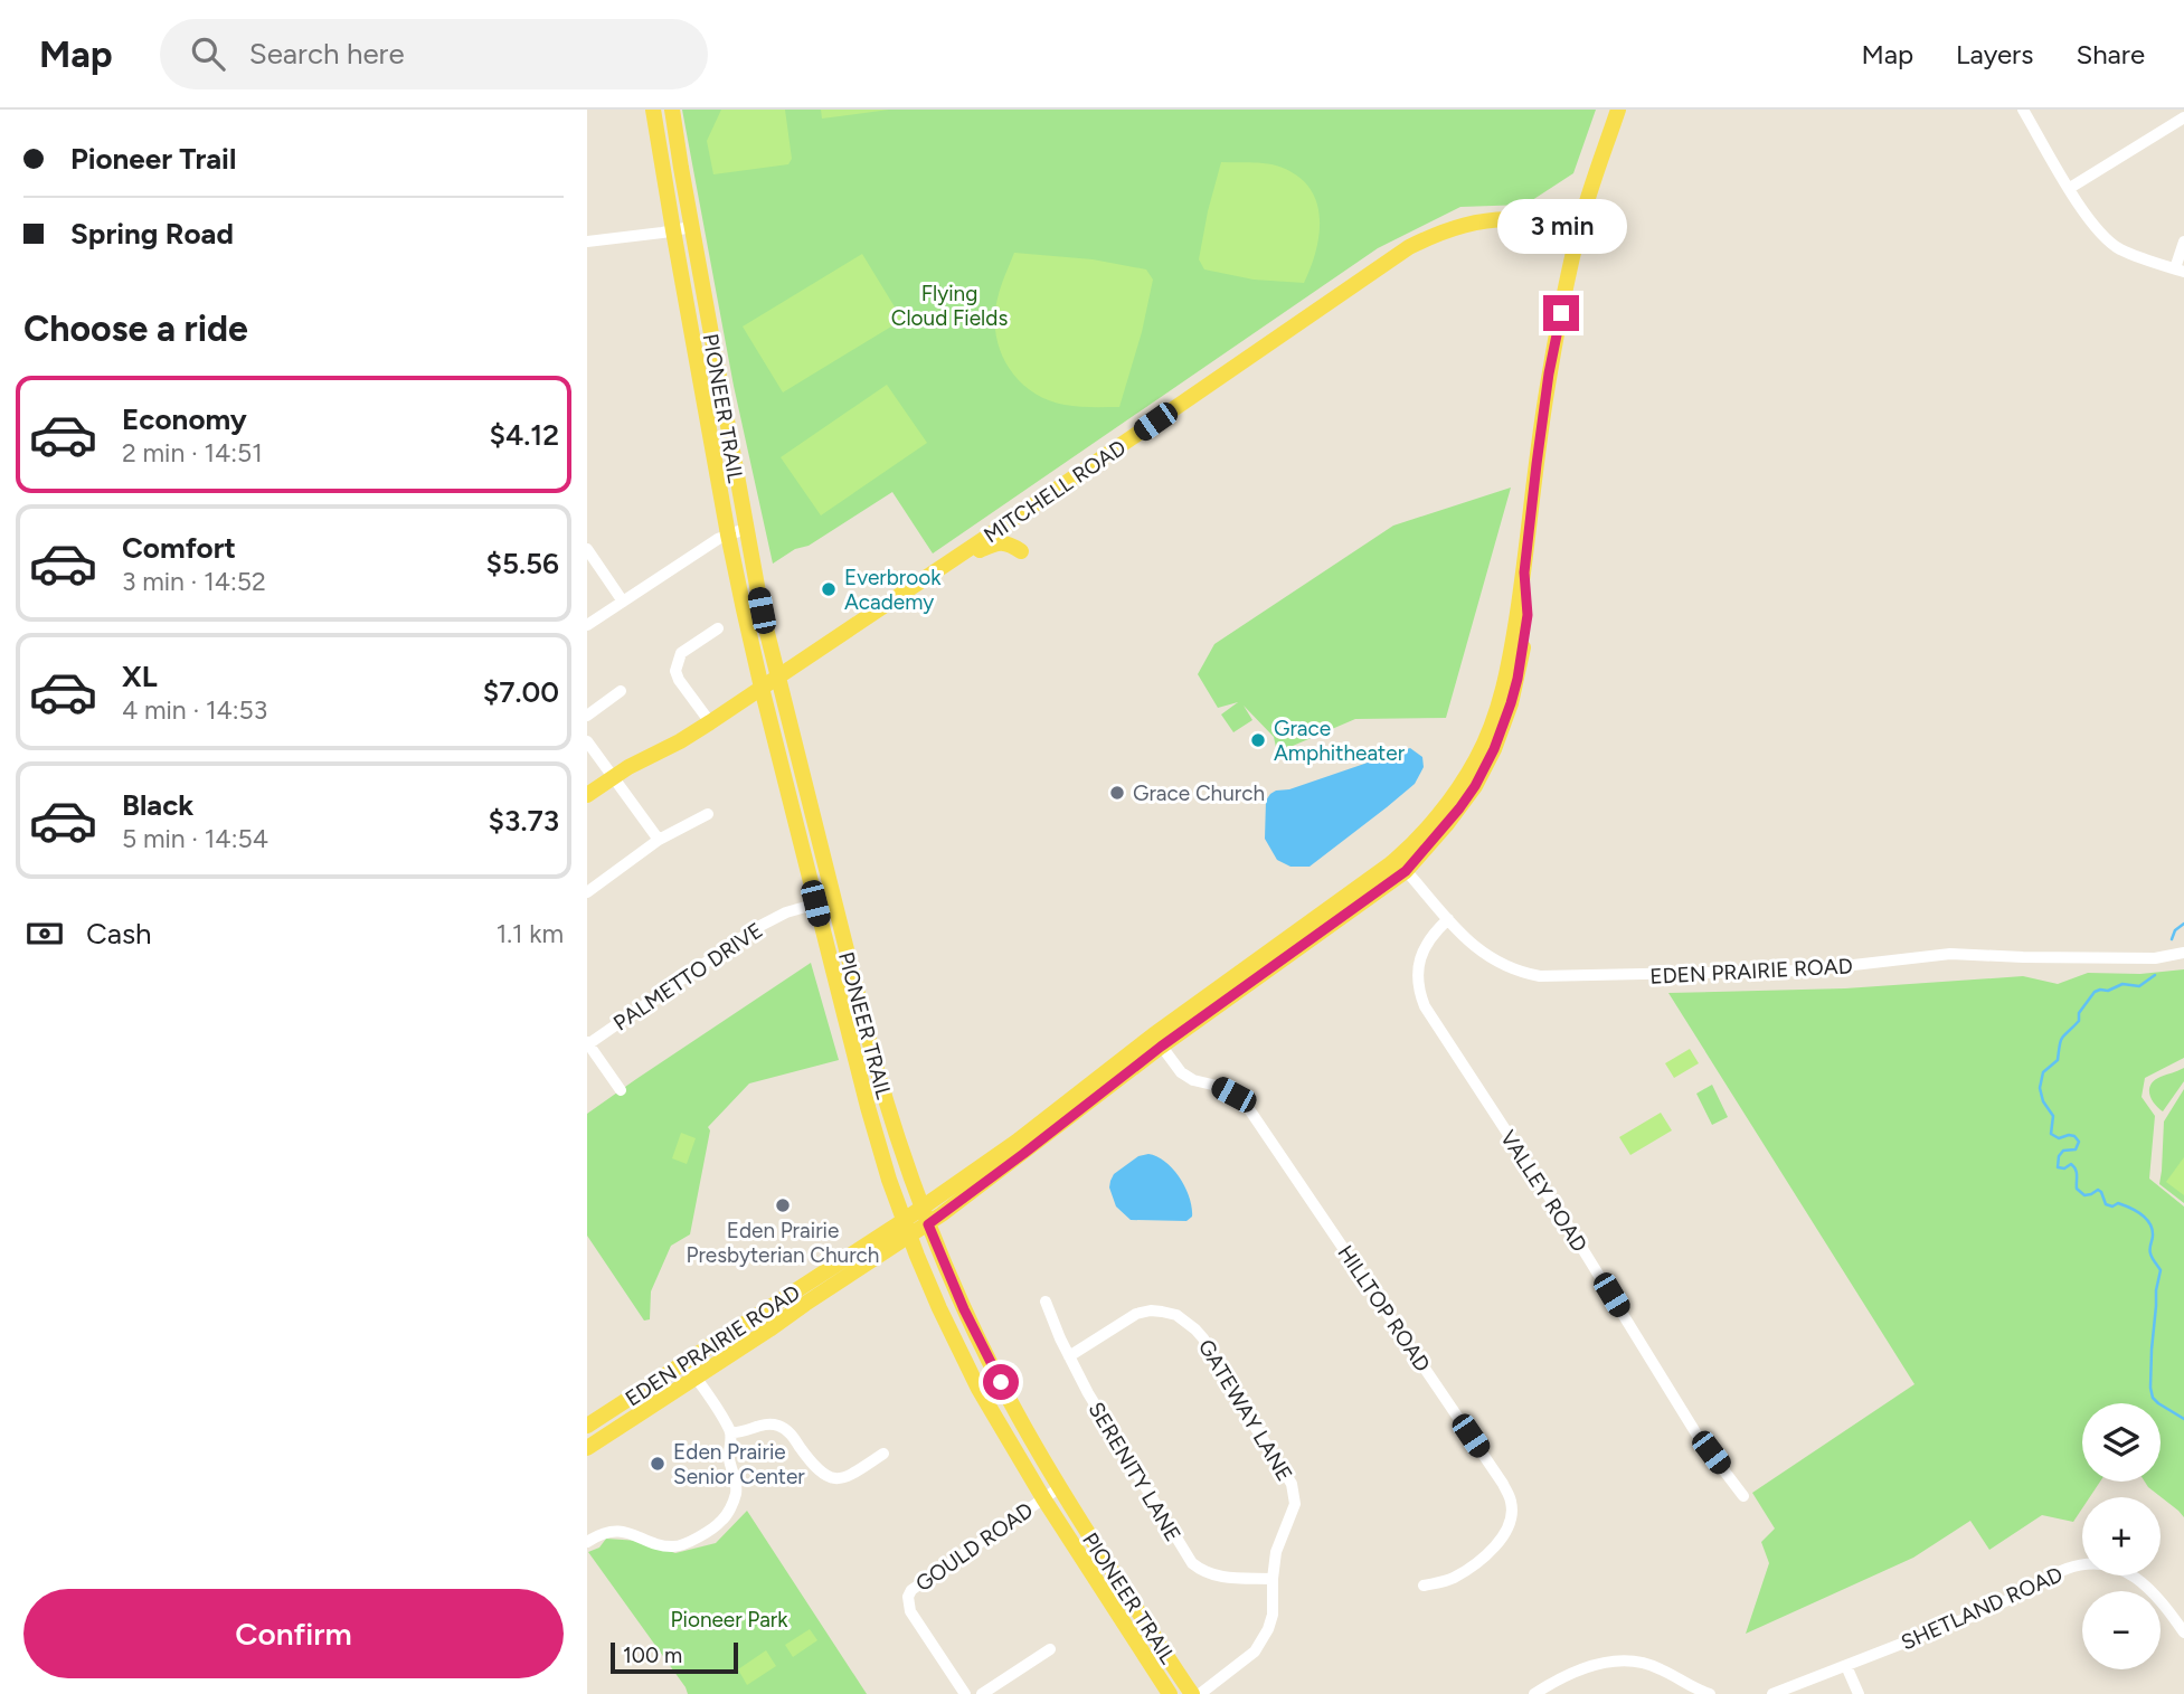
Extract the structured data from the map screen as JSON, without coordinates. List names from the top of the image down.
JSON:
{
  "streets": {
    "main road": ["PIONEER TRAIL", "MITCHELL ROAD", "EDEN PRAIRIE ROAD"],
    "street": [
      "PALMETTO DRIVE",
      "VALLEY ROAD",
      "HILLTOP ROAD",
      "GATEWAY LANE",
      "SERENITY LANE",
      "GOULD ROAD",
      "SHETLAND ROAD"
    ]
  },
  "crossings": [
    ["PIONEER TRAIL", "MITCHELL ROAD"],
    ["PIONEER TRAIL", "EDEN PRAIRIE ROAD"],
    ["PIONEER TRAIL", "PALMETTO DRIVE"],
    ["PIONEER TRAIL", "GOULD ROAD"],
    ["EDEN PRAIRIE ROAD", "VALLEY ROAD"],
    ["EDEN PRAIRIE ROAD", "HILLTOP ROAD"],
    ["GATEWAY LANE", "SERENITY LANE"]
  ],
  "parks": ["Flying Cloud Fields", "Pioneer Park"],
  "places": [
    "Everbrook Academy",
    "Grace Amphitheater",
    "Grace Church",
    "Eden Prairie Presbyterian Church",
    "Eden Prairie Senior Center"
  ],
  "scale_bar": "100 m",
  "page": {
    "header": "Map",
    "search": "Search here",
    "nav": ["Map", "Layers", "Share"],
    "banner": ["Pioneer Trail", "Spring Road"],
    "bubble": "3 min",
    "heading": "Choose a ride",
    "list": [
      {
        "name": "Economy",
        "note": "2 min · 14:51",
        "value": "$4.12"
      },
      {
        "name": "Comfort",
        "note": "3 min · 14:52",
        "value": "$5.56"
      },
      {
        "name": "XL",
        "note": "4 min · 14:53",
        "value": "$7.00"
      },
      {
        "name": "Black",
        "note": "5 min · 14:54",
        "value": "$3.73"
      }
    ],
    "pay": ["Cash", "1.1 km"],
    "map_buttons": ["+", "−"],
    "buttons": "Confirm",
    "scale": "100 m"
  }
}
